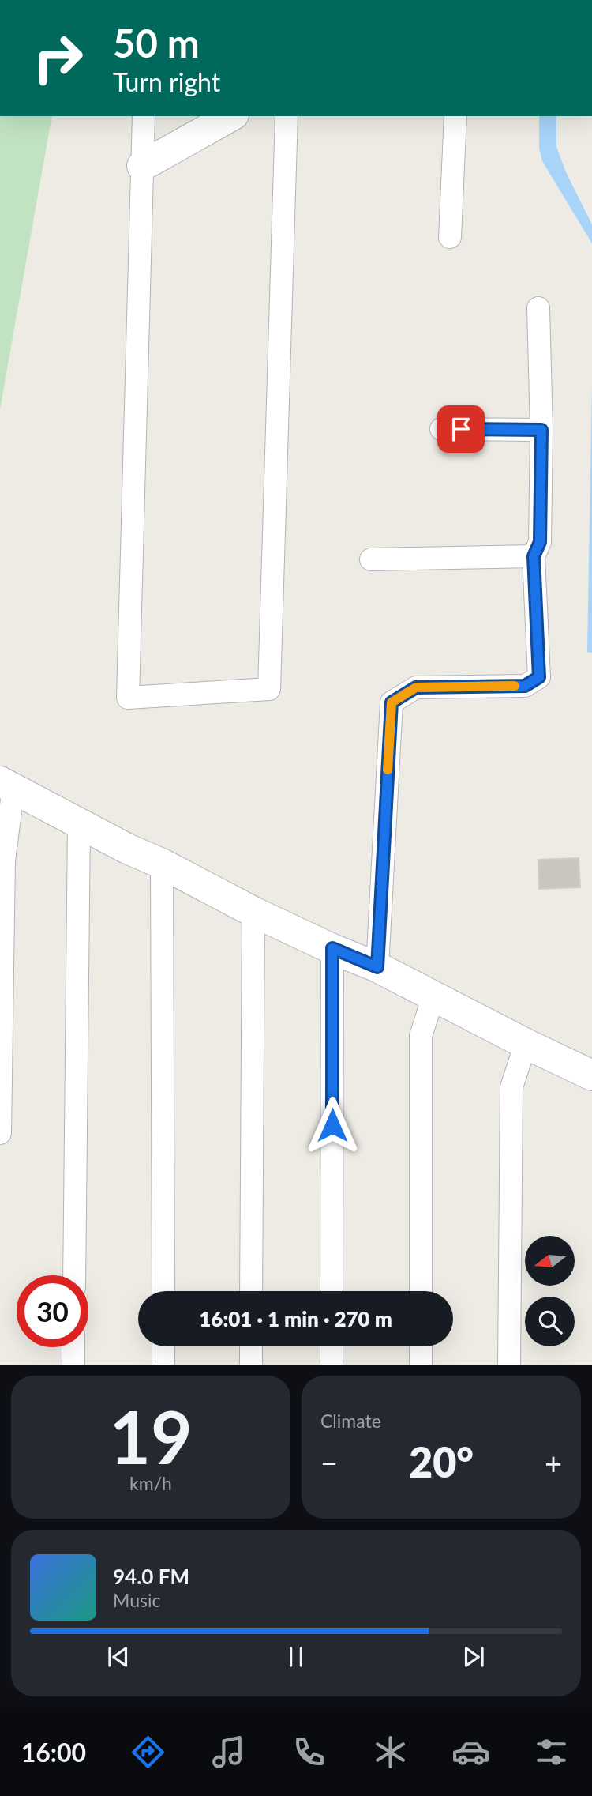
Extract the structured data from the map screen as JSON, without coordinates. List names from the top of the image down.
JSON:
{
  "north": "left",
  "page": {
    "turn": ["50 m", "Turn right"],
    "limit": "30",
    "trip": "16:01 · 1 min · 270 m",
    "tile": [
      ["19", "km/h"],
      "Climate"
    ],
    "heat": ["−", "20°", "+"],
    "song": ["94.0 FM", "Music"],
    "tabs": "16:00"
  }
}
